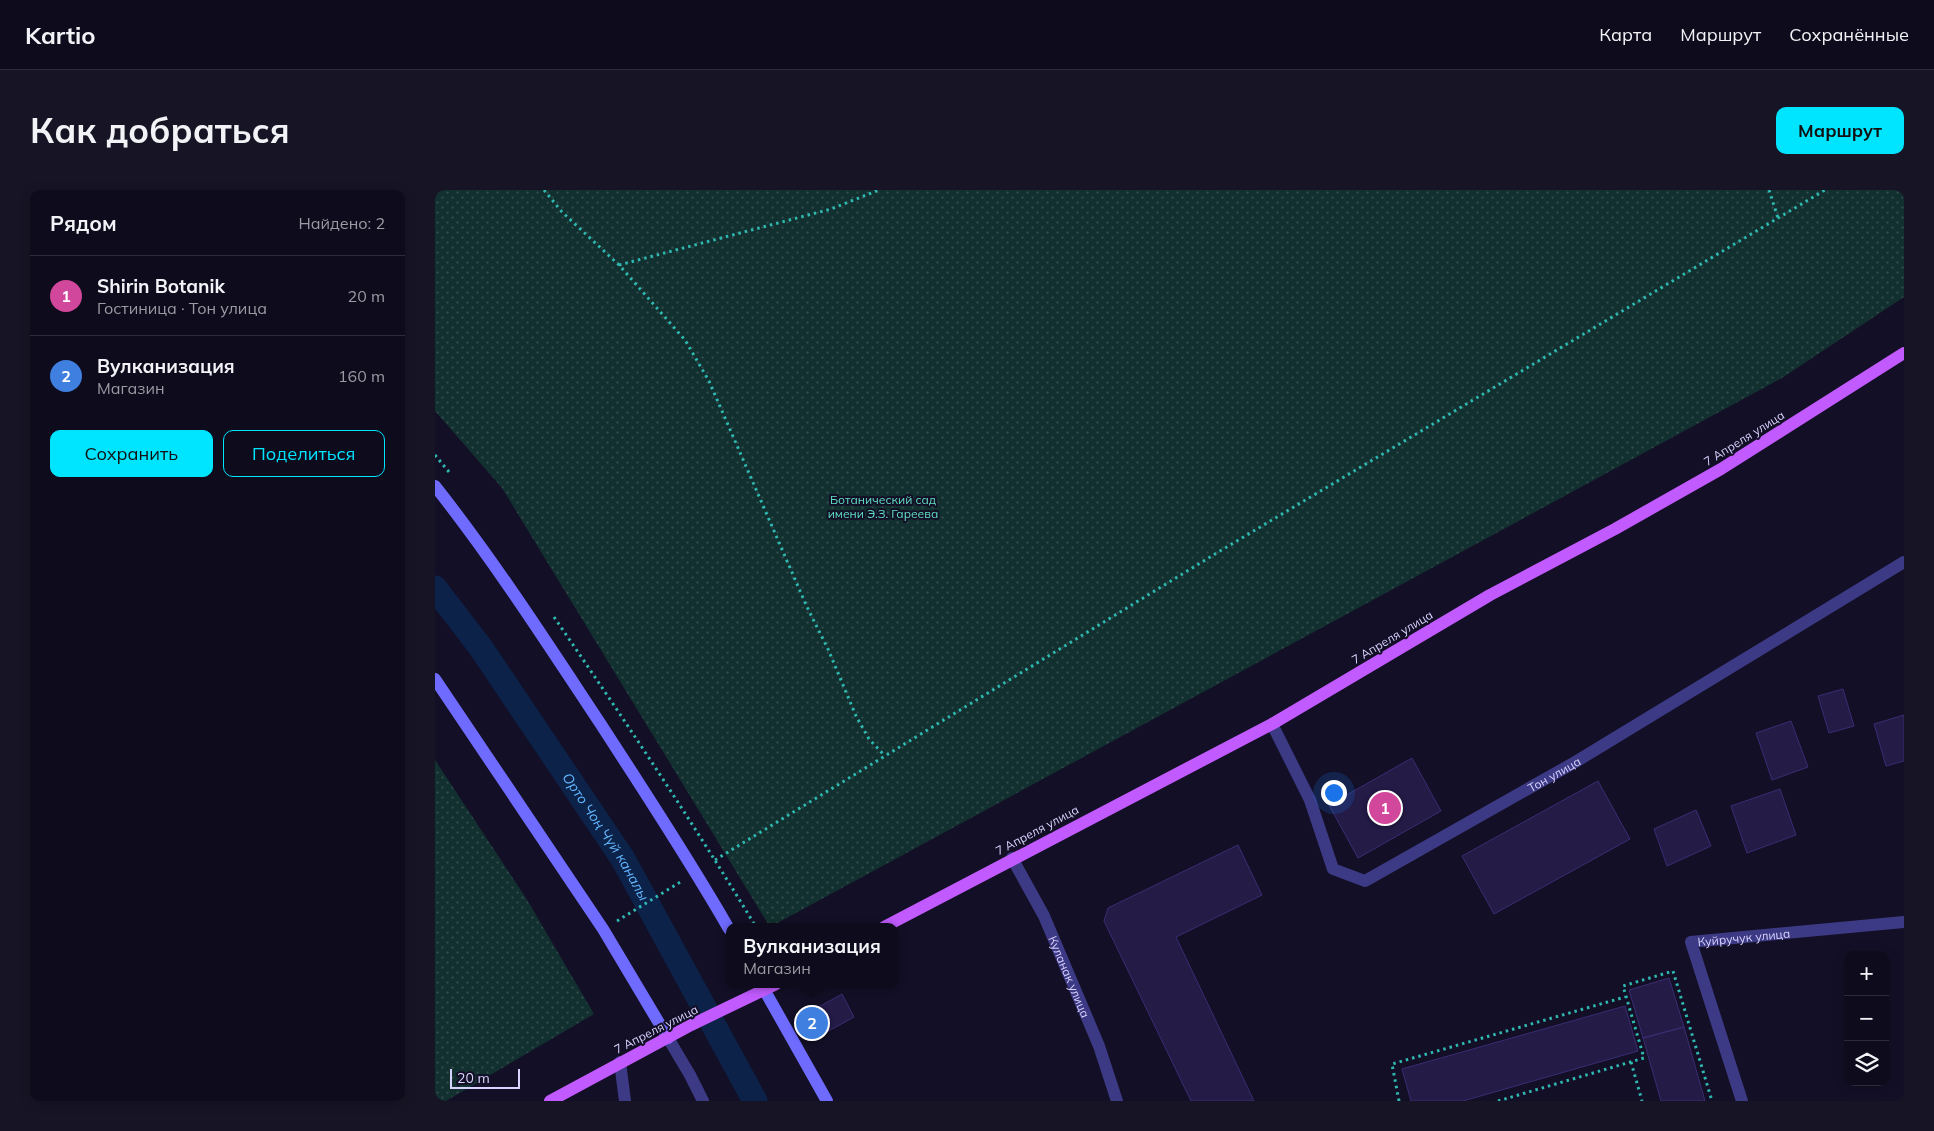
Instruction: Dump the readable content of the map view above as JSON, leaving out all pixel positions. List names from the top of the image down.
{
  "streets": {
    "main road": ["7 Апреля улица"],
    "street": ["Тон улица", "Куйручук улица", "Куланак улица"]
  },
  "crossings": [
    ["7 Апреля улица", "Тон улица"],
    ["7 Апреля улица", "Куланак улица"]
  ],
  "water": ["Орто Чоң Чүй каналы"],
  "parks": ["Ботанический сад имени Э.З. Гареева"],
  "scale_bar": "20 m",
  "page": {
    "header": "Kartio",
    "nav": ["Карта", "Маршрут", "Сохранённые"],
    "buttons": [
      "Маршрут",
      ["Сохранить", "Поделиться"]
    ],
    "title": "Как добраться",
    "heading": ["Рядом", "Найдено: 2"],
    "list": [
      {
        "mark": "1",
        "name": "Shirin Botanik",
        "note": "Гостиница · Тон улица",
        "value": "20 m"
      },
      {
        "mark": "2",
        "name": "Вулканизация",
        "note": "Магазин",
        "value": "160 m"
      }
    ],
    "pins": ["1", "2"],
    "popup": ["Вулканизация", "Магазин"],
    "map_buttons": ["+", "−"],
    "scale": "20 m"
  }
}
